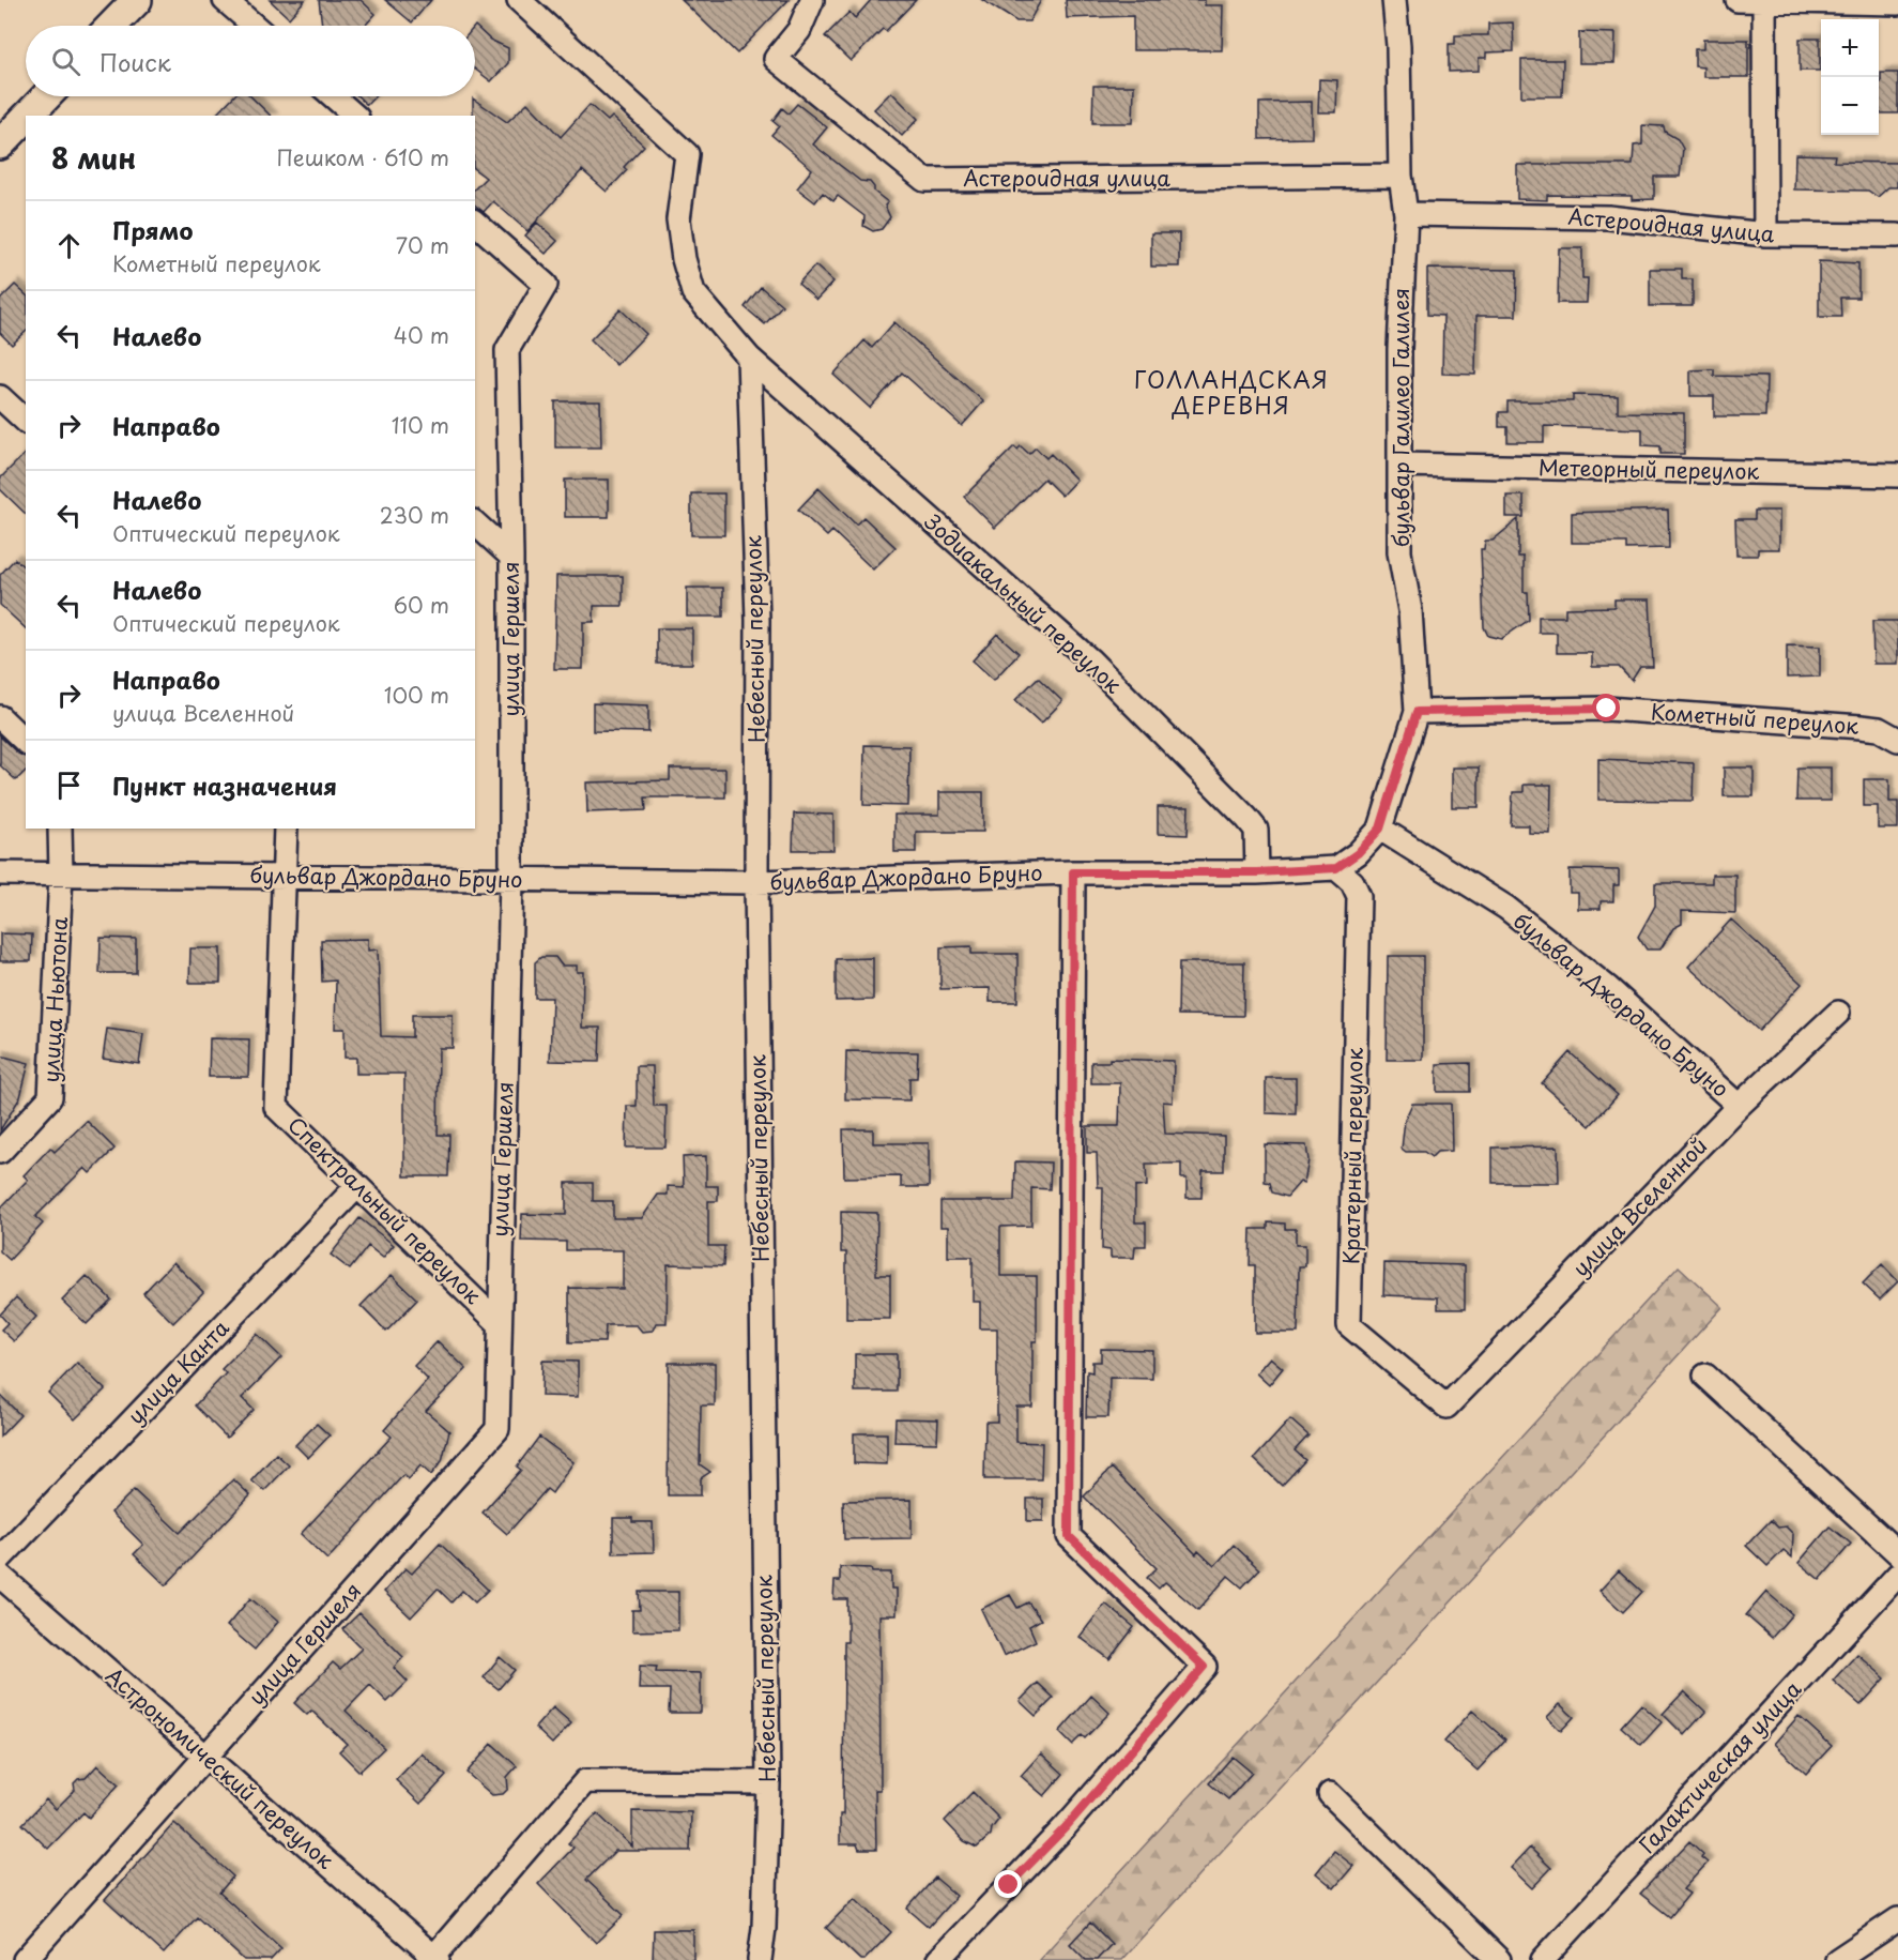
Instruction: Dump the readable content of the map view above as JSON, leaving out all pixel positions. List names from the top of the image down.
{
  "streets": {
    "street": [
      "Астероидная улица",
      "бульвар Галилео Галилея",
      "Метеорный переулок",
      "Зодиакальный переулок",
      "улица Гершеля",
      "Небесный переулок",
      "Кометный переулок",
      "бульвар Джордано Бруно",
      "улица Ньютона",
      "Кратерный переулок",
      "улица Вселенной",
      "Спектральный переулок",
      "улица Канта",
      "Галактическая улица",
      "Астрономический переулок"
    ]
  },
  "crossings": [
    ["Астероидная улица", "бульвар Галилео Галилея"],
    ["бульвар Галилео Галилея", "Метеорный переулок"],
    ["бульвар Галилео Галилея", "Кометный переулок"],
    ["бульвар Галилео Галилея", "бульвар Джордано Бруно"],
    ["Зодиакальный переулок", "Небесный переулок"],
    ["Зодиакальный переулок", "бульвар Джордано Бруно"],
    ["улица Гершеля", "бульвар Джордано Бруно"],
    ["улица Гершеля", "Спектральный переулок"],
    ["улица Гершеля", "Астрономический переулок"],
    ["Небесный переулок", "бульвар Джордано Бруно"],
    ["бульвар Джордано Бруно", "улица Ньютона"],
    ["бульвар Джордано Бруно", "Кратерный переулок"],
    ["бульвар Джордано Бруно", "улица Вселенной"],
    ["бульвар Джордано Бруно", "Спектральный переулок"],
    ["Кратерный переулок", "улица Вселенной"],
    ["Спектральный переулок", "улица Канта"]
  ],
  "districts": ["ГОЛЛАНДСКАЯ ДЕРЕВНЯ"],
  "page": {
    "map_buttons": ["+", "−"],
    "search": "Поиск",
    "heading": ["8 мин", "Пешком · 610 m"],
    "list": [
      ["Прямо", "Кометный переулок", "70 m"],
      ["Налево", "40 m"],
      ["Направо", "110 m"],
      ["Налево", "Оптический переулок", "230 m"],
      ["Налево", "Оптический переулок", "60 m"],
      ["Направо", "улица Вселенной", "100 m"],
      "Пункт назначения"
    ]
  }
}
